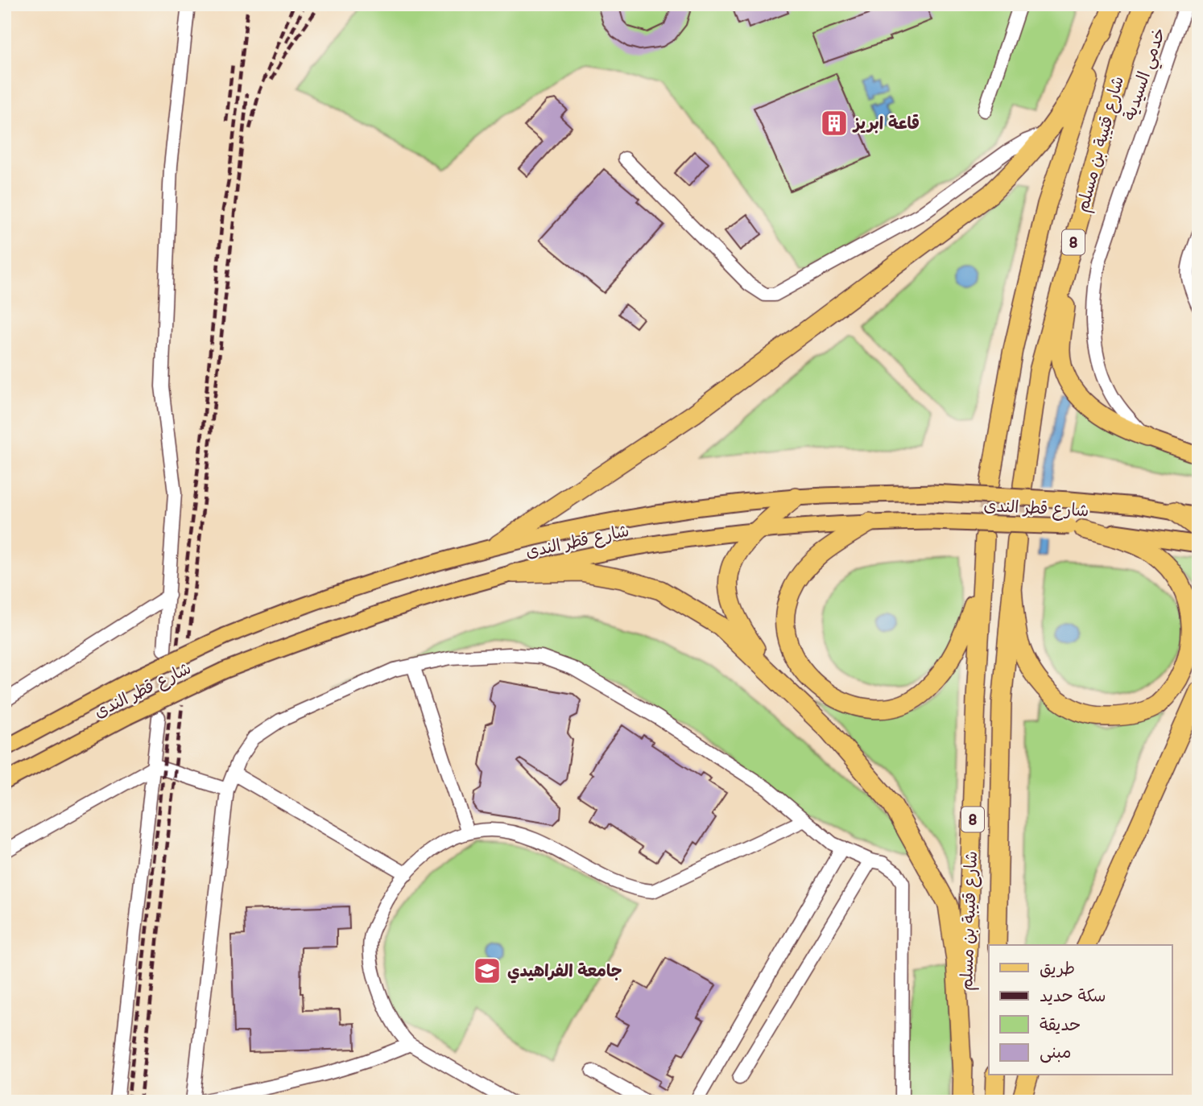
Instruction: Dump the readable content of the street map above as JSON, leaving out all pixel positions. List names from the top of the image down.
{
  "streets": {
    "highway": ["شارع قتيبة بن مسلم", "8"],
    "main road": ["شارع قطر الندى"],
    "street": ["خدمي السيدية"]
  },
  "places": {
    "building": ["قاعة ابريز"],
    "school or university": ["جامعة الفراهيدي"]
  },
  "legend": [
    "طريق",
    "سكة حديد",
    "حديقة",
    "مبنى"
  ]
}
